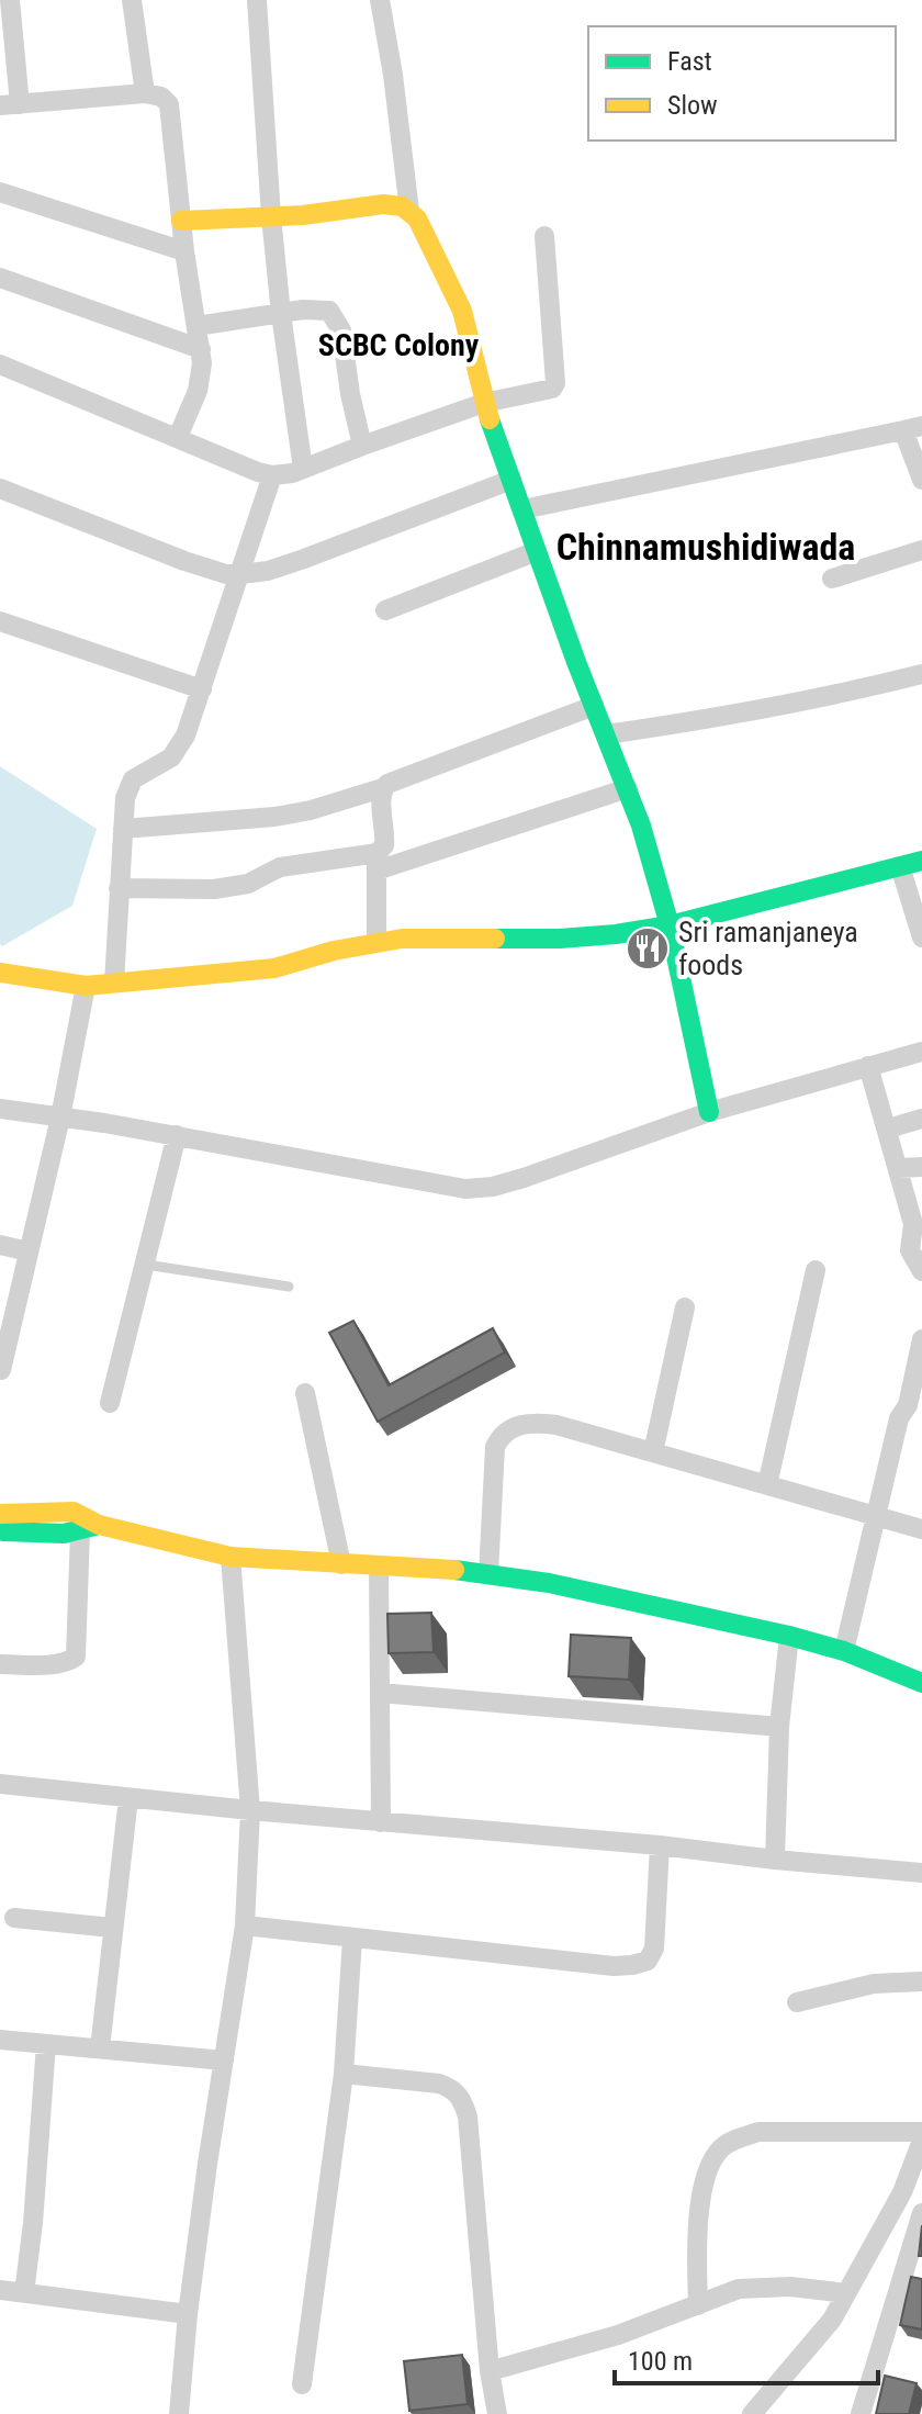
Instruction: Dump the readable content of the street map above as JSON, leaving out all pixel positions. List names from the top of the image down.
{
  "districts": ["SCBC Colony", "Chinnamushidiwada"],
  "places": {
    "restaurant": ["Sri ramanjaneya foods"]
  },
  "legend": ["Fast", "Slow"],
  "scale_bar": "100 m"
}
